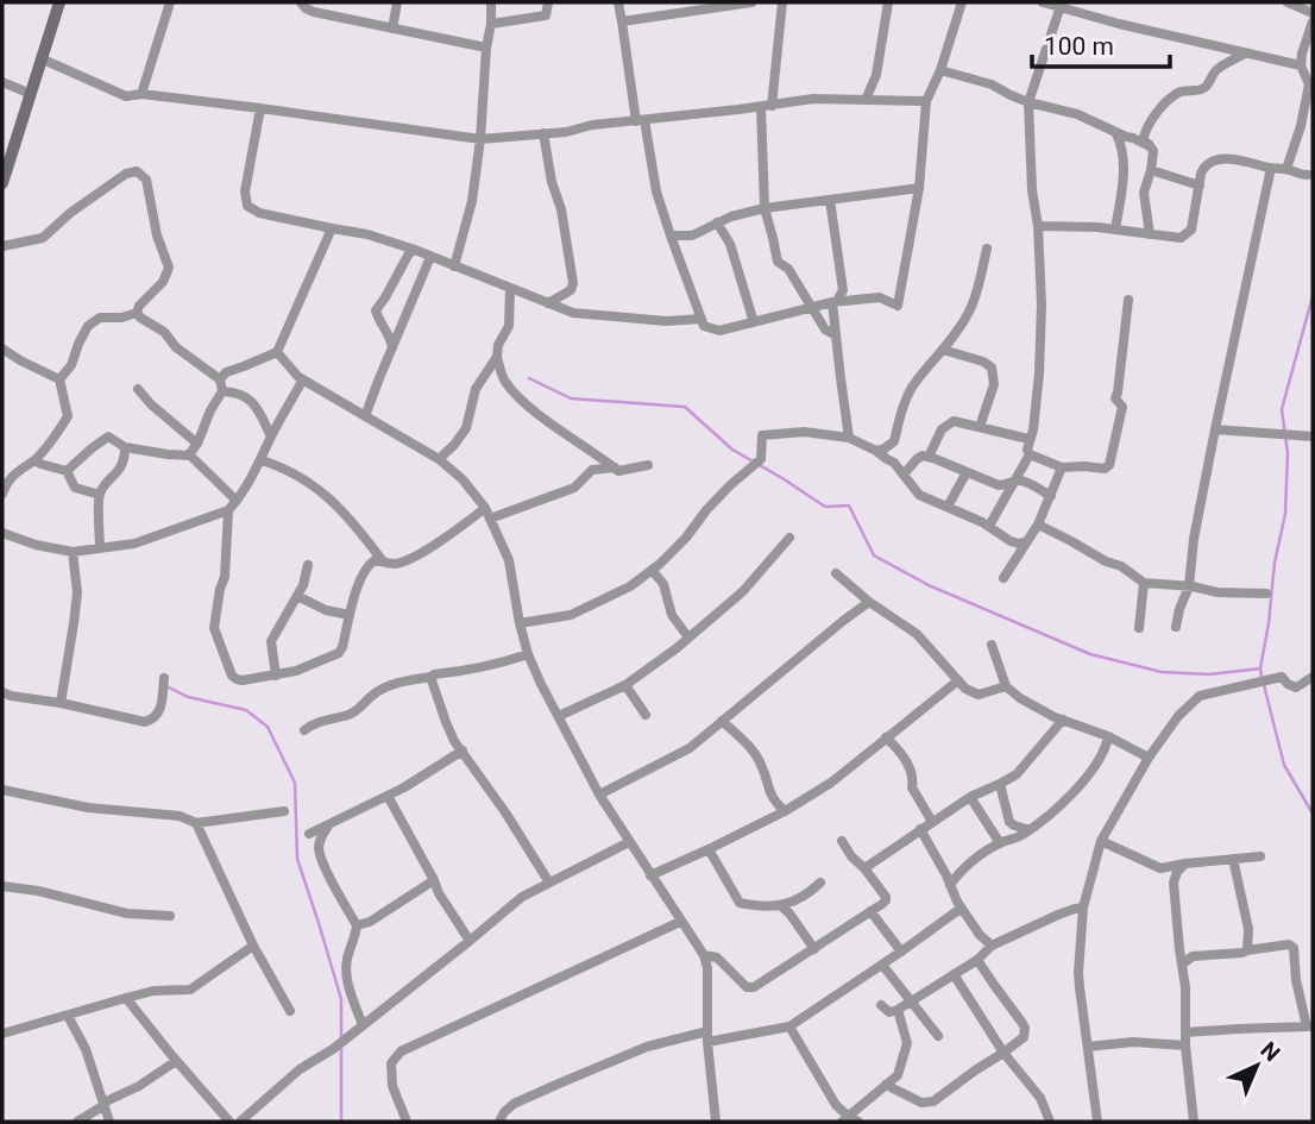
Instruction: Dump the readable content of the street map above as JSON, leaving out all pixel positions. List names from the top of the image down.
{
  "scale_bar": "100 m",
  "north": "top right"
}
